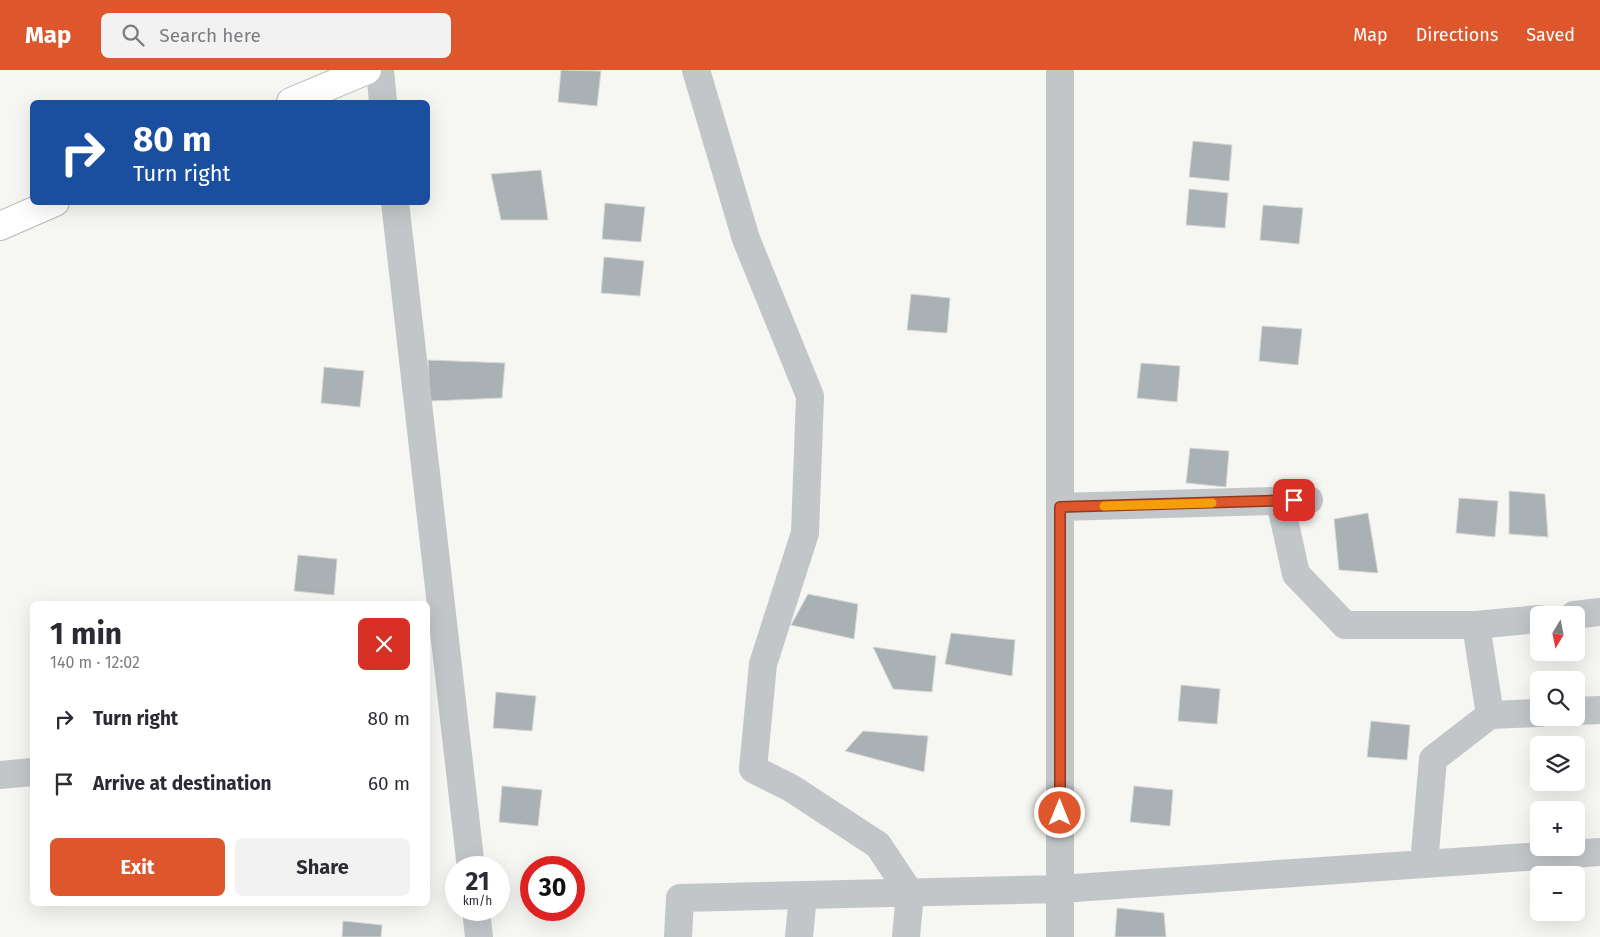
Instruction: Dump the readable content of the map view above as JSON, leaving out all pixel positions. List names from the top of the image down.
{
  "north": "bottom",
  "page": {
    "header": "Map",
    "search": "Search here",
    "nav": ["Map", "Directions", "Saved"],
    "turn": ["80 m", "Turn right"],
    "heading": ["1 min", "140 m · 12:02"],
    "map_buttons": ["+", "−"],
    "list": [
      {
        "name": "Turn right",
        "value": "80 m"
      },
      {
        "name": "Arrive at destination",
        "value": "60 m"
      }
    ],
    "buttons": ["Exit", "Share"],
    "speed": "21 km/h",
    "limit": "30"
  }
}
